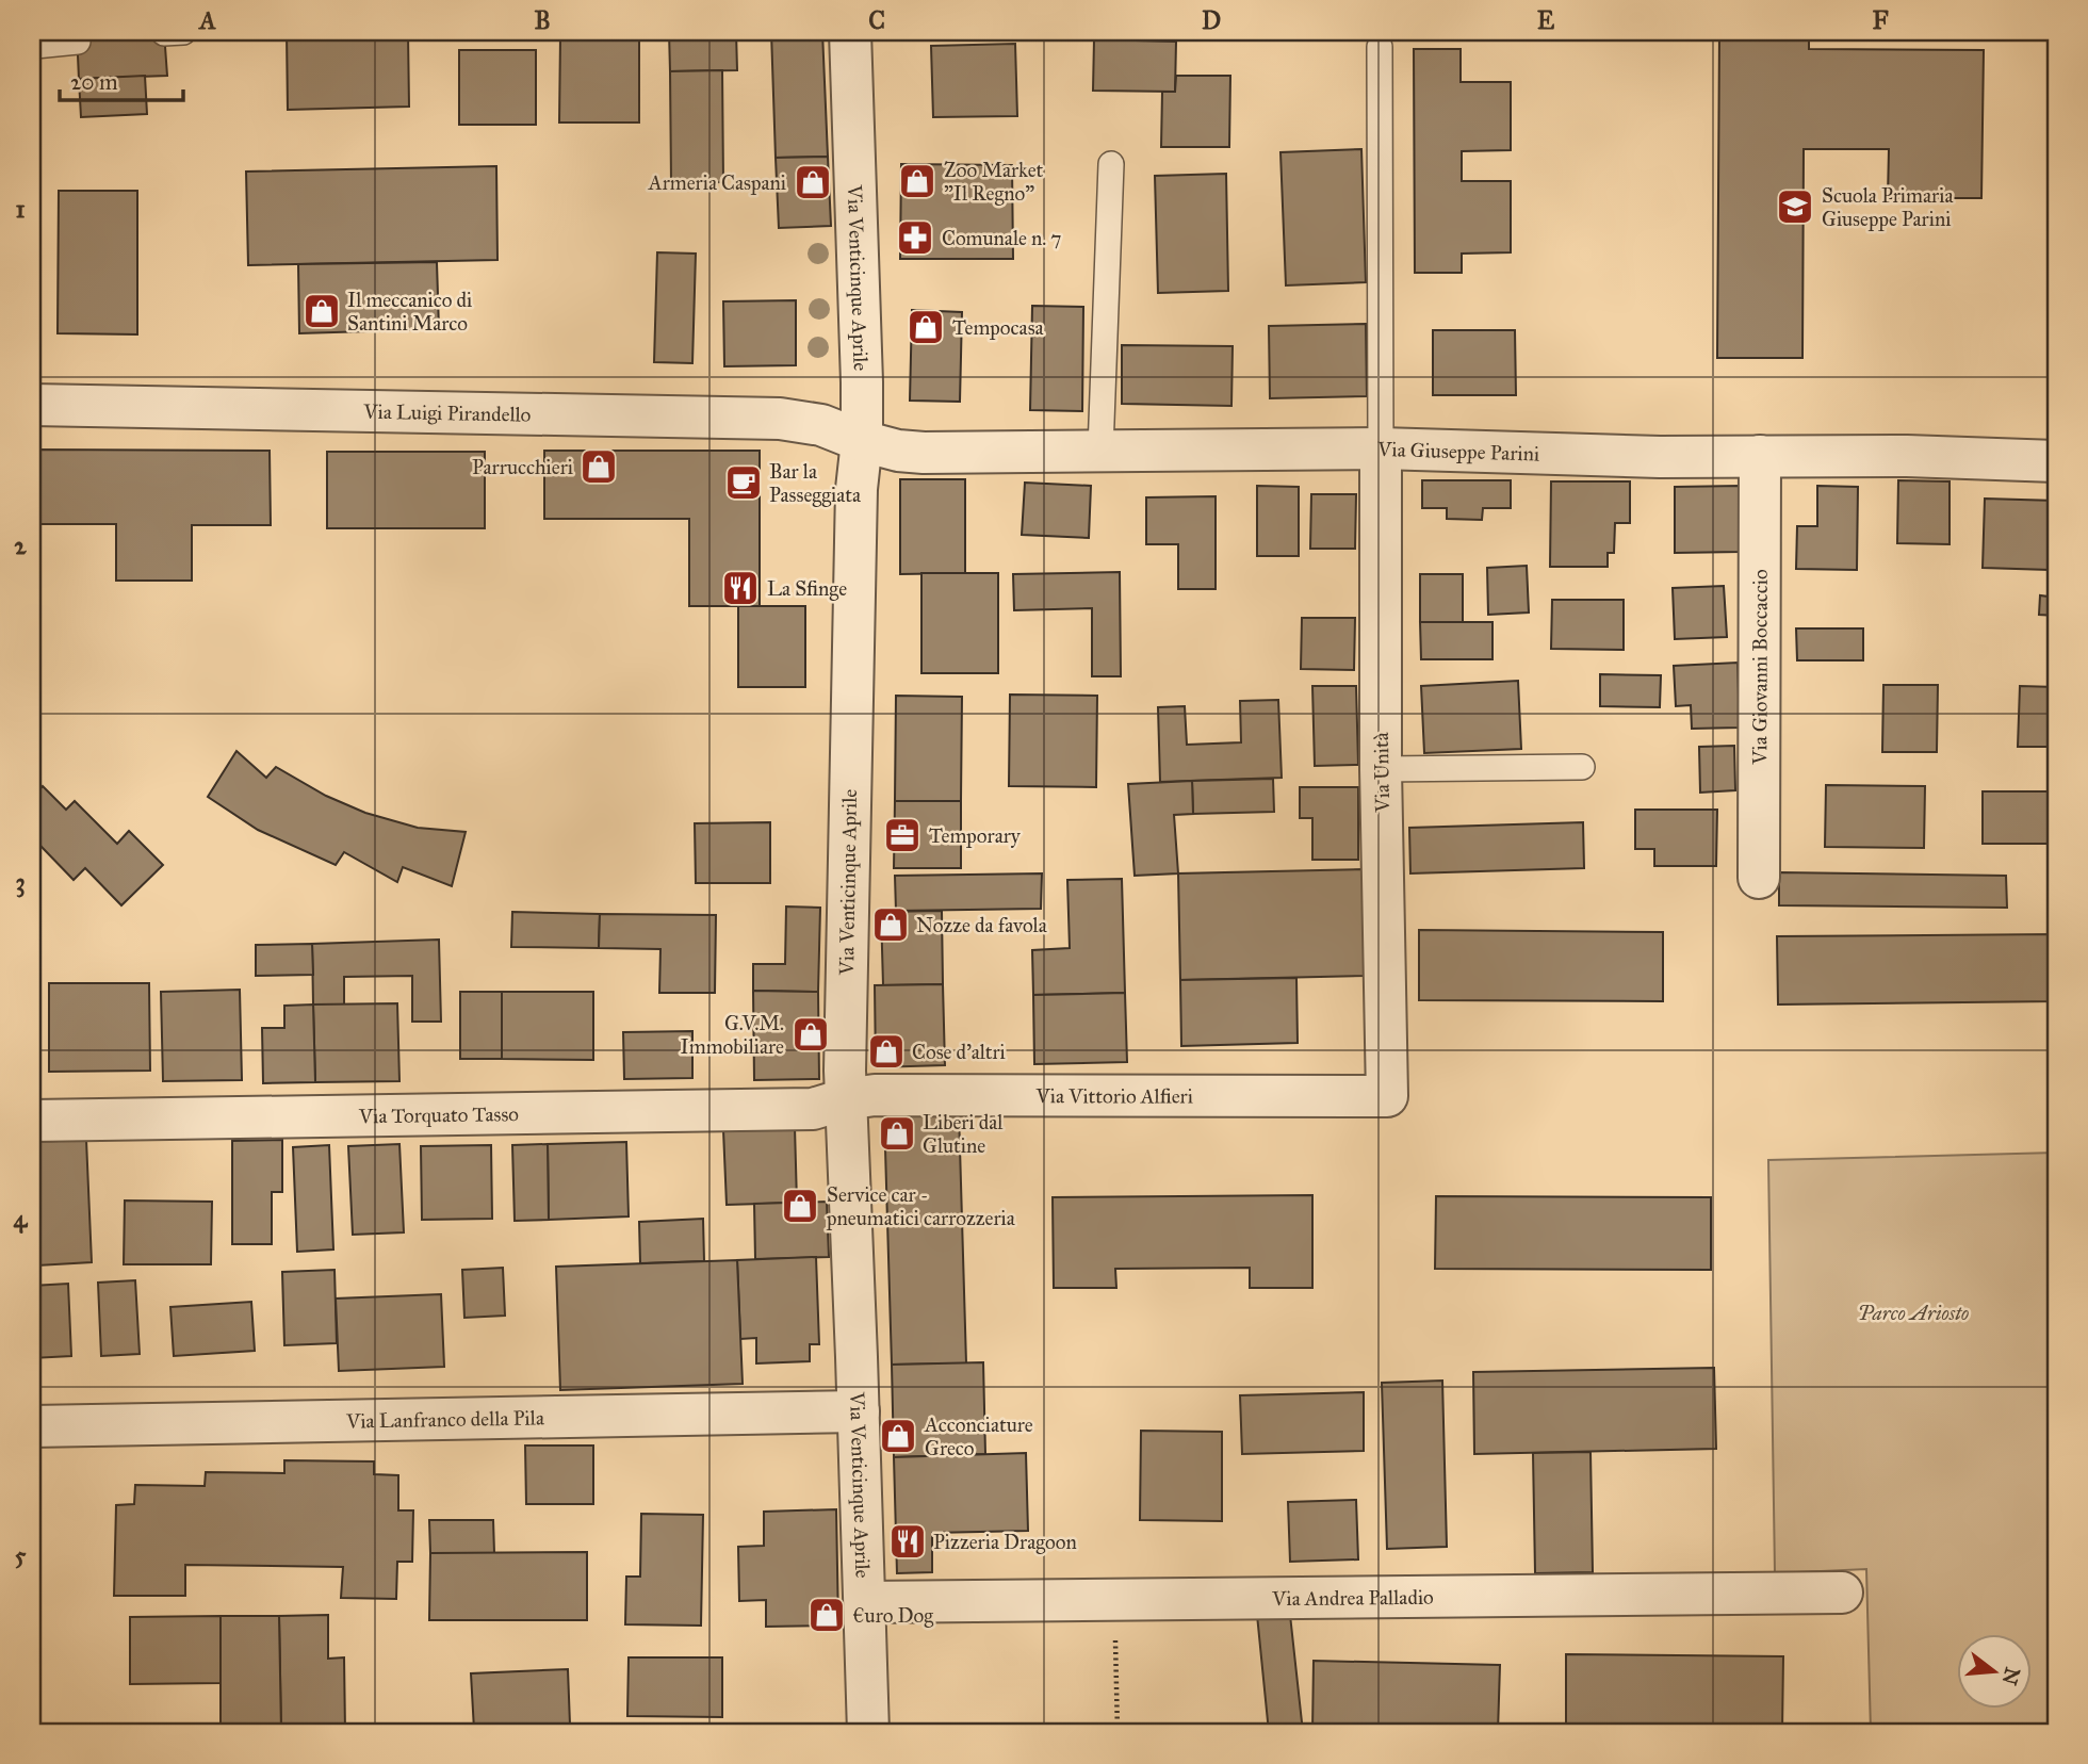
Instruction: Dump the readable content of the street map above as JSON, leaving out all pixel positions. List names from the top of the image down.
{
  "streets": {
    "street": [
      "Via Venticinque Aprile",
      "Via Luigi Pirandello",
      "Via Giuseppe Parini",
      "Via Giovanni Boccaccio",
      "Via Unità",
      "Via Vittorio Alfieri",
      "Via Torquato Tasso",
      "Via Lanfranco della Pila",
      "Via Andrea Palladio"
    ]
  },
  "crossings": [
    ["Via Venticinque Aprile", "Via Luigi Pirandello"],
    ["Via Venticinque Aprile", "Via Giuseppe Parini"],
    ["Via Venticinque Aprile", "Via Vittorio Alfieri"],
    ["Via Venticinque Aprile", "Via Torquato Tasso"],
    ["Via Venticinque Aprile", "Via Lanfranco della Pila"],
    ["Via Venticinque Aprile", "Via Andrea Palladio"],
    ["Via Luigi Pirandello", "Via Giuseppe Parini"],
    ["Via Giuseppe Parini", "Via Giovanni Boccaccio"],
    ["Via Giuseppe Parini", "Via Unità"],
    ["Via Unità", "Via Vittorio Alfieri"],
    ["Via Vittorio Alfieri", "Via Torquato Tasso"]
  ],
  "parks": ["Parco Ariosto"],
  "places": {
    "shop": [
      "Zoo Market \"Il Regno\"",
      "Armeria Caspani",
      "Il meccanico di Santini Marco",
      "Tempocasa",
      "Parrucchieri",
      "Nozze da favola",
      "G.V.M. Immobiliare",
      "Cose d'altri",
      "Liberi dal Glutine",
      "Service car - pneumatici carrozzeria",
      "Acconciature Greco",
      "€uro Dog"
    ],
    "school or university": ["Scuola Primaria Giuseppe Parini"],
    "pharmacy": ["Comunale n. 7"],
    "cafe": ["Bar la Passeggiata"],
    "restaurant": ["La Sfinge", "Pizzeria Dragoon"],
    "office": ["Temporary"]
  },
  "scale_bar": "20 m",
  "north": "right",
  "grid": {
    "columns": [
      "A",
      "B",
      "C",
      "D",
      "E",
      "F"
    ],
    "rows": [
      "1",
      "2",
      "3",
      "4",
      "5"
    ]
  }
}
